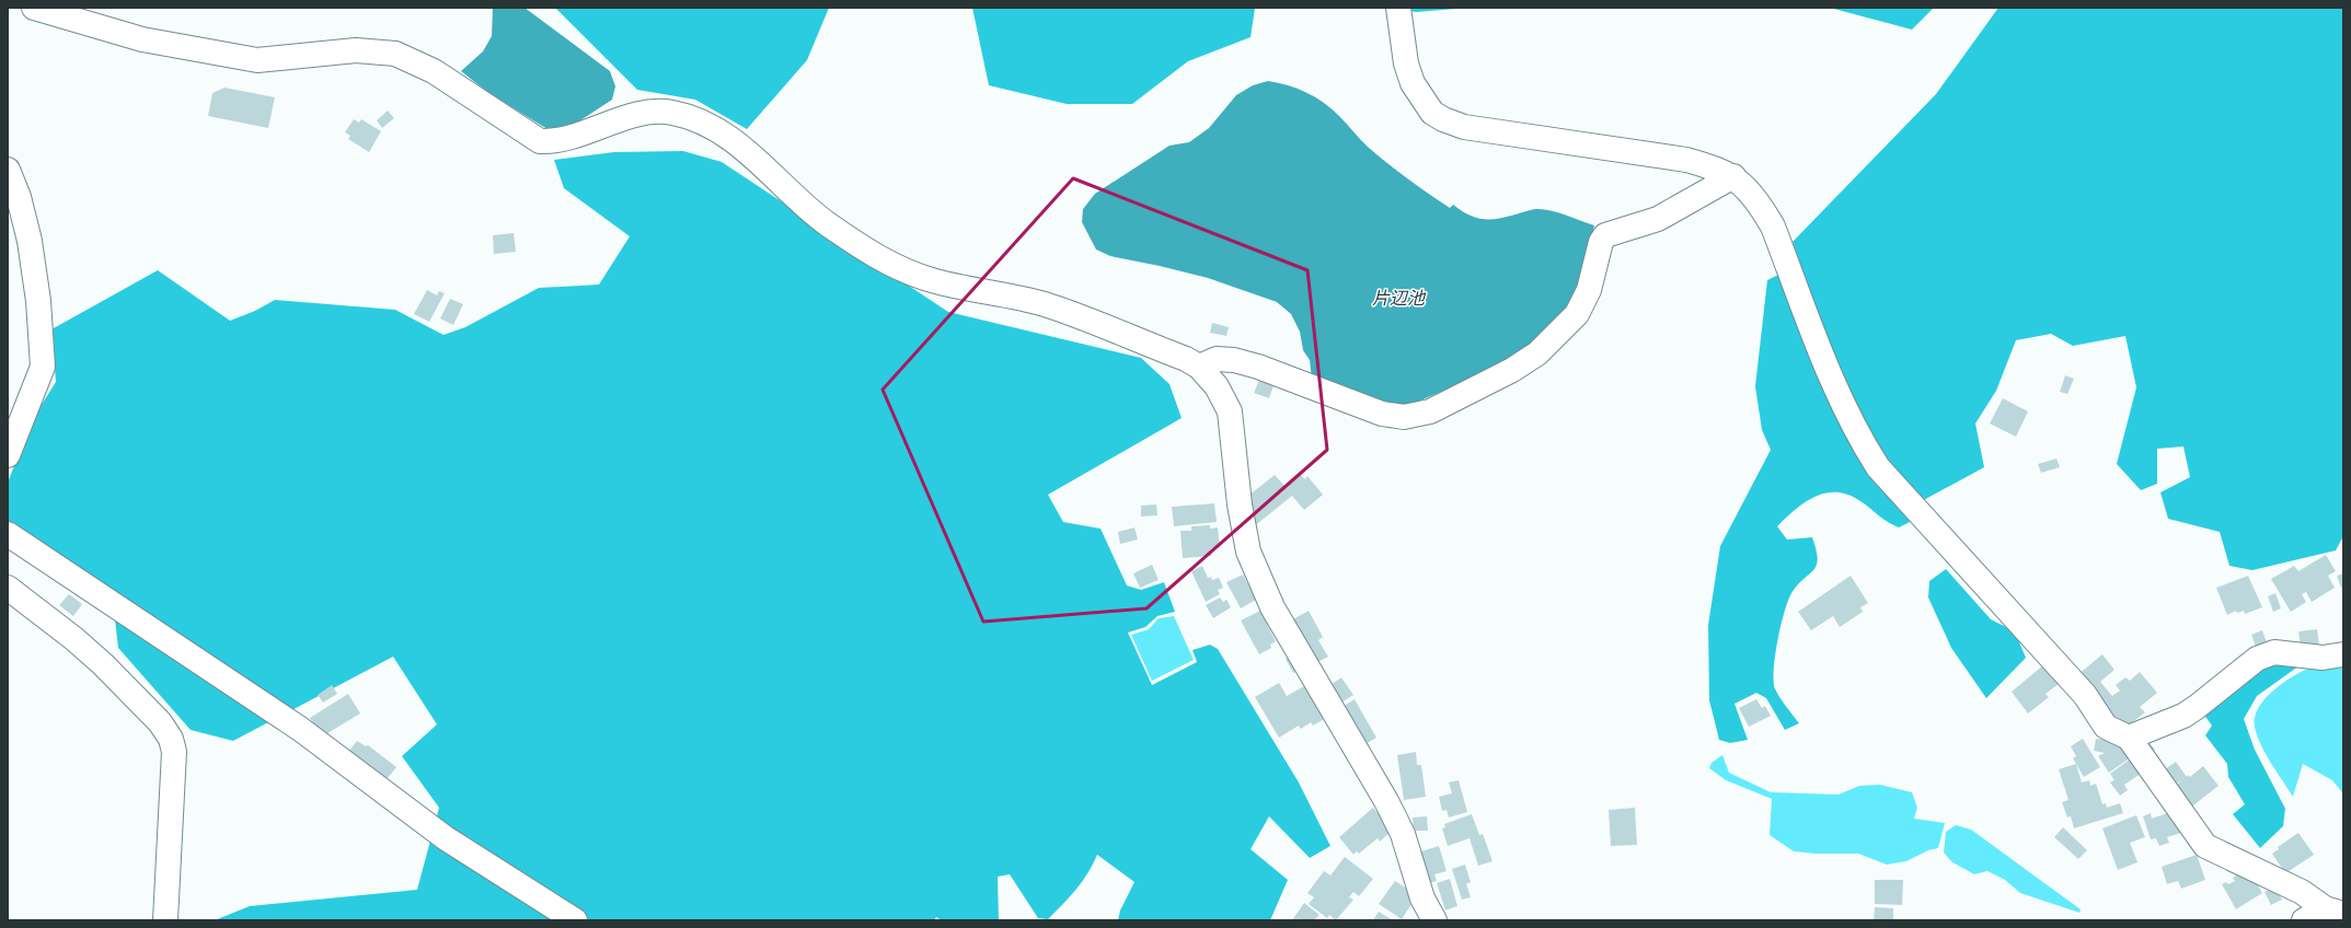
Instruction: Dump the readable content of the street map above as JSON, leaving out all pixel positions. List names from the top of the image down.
{
  "water": ["片辺池"]
}
